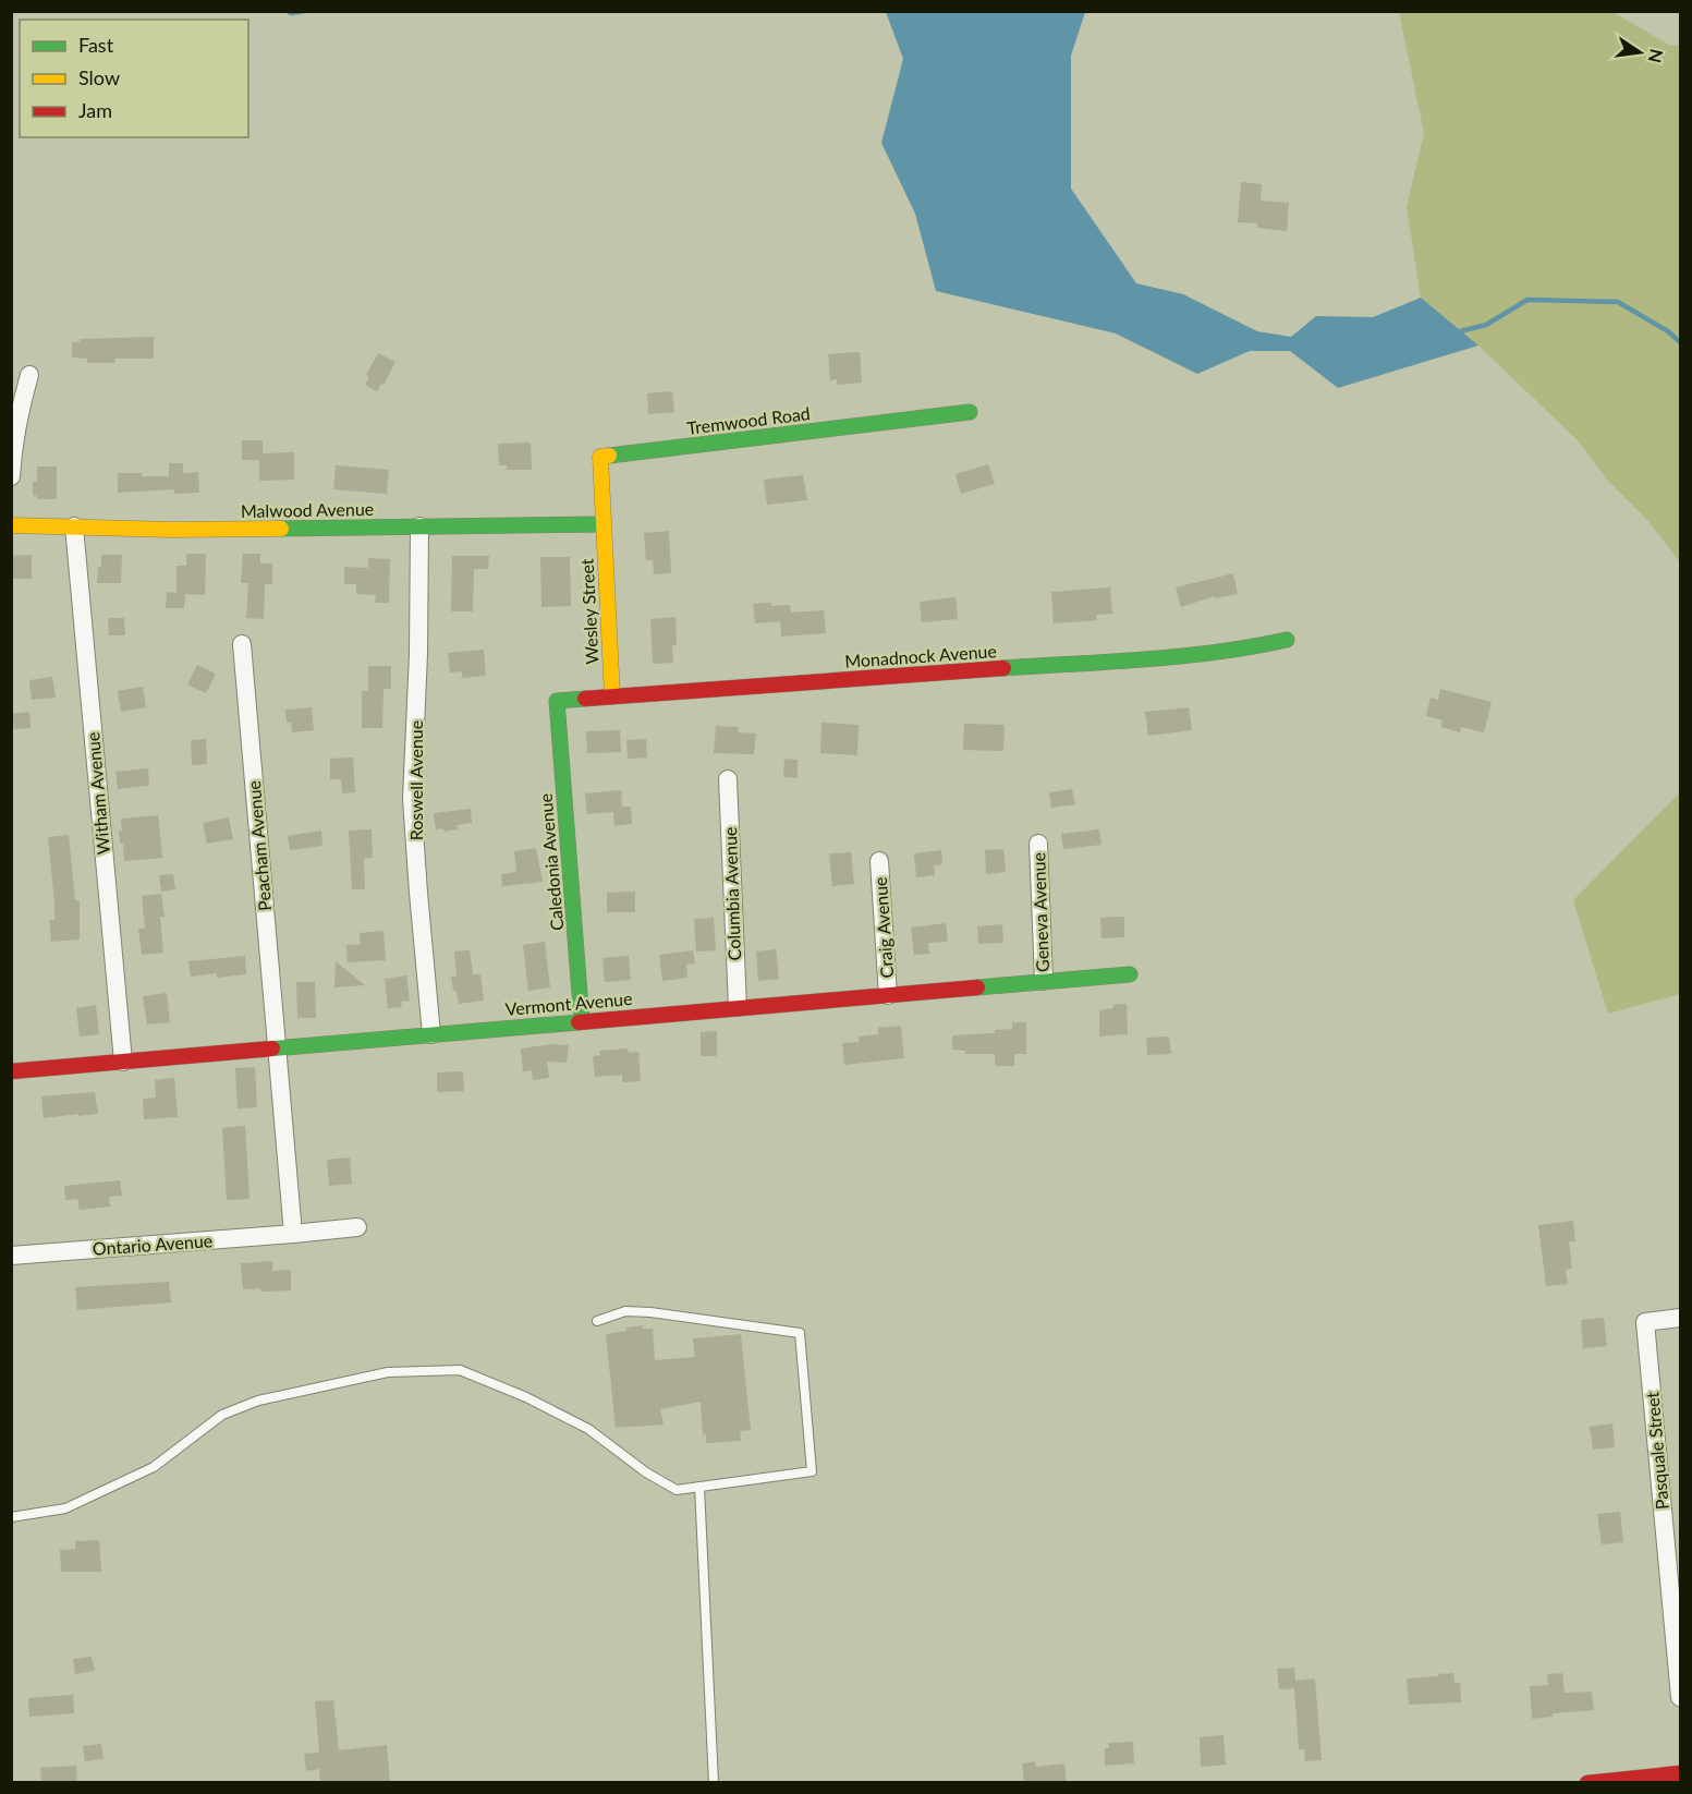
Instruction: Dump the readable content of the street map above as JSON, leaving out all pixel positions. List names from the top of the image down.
{
  "streets": {
    "street": [
      "Tremwood Road",
      "Malwood Avenue",
      "Wesley Street",
      "Monadnock Avenue",
      "Roswell Avenue",
      "Witham Avenue",
      "Peacham Avenue",
      "Caledonia Avenue",
      "Columbia Avenue",
      "Geneva Avenue",
      "Craig Avenue",
      "Vermont Avenue",
      "Ontario Avenue",
      "Pasquale Street"
    ]
  },
  "crossings": [
    ["Tremwood Road", "Malwood Avenue"],
    ["Tremwood Road", "Wesley Street"],
    ["Malwood Avenue", "Wesley Street"],
    ["Malwood Avenue", "Roswell Avenue"],
    ["Malwood Avenue", "Witham Avenue"],
    ["Wesley Street", "Monadnock Avenue"],
    ["Monadnock Avenue", "Caledonia Avenue"],
    ["Roswell Avenue", "Vermont Avenue"],
    ["Witham Avenue", "Vermont Avenue"],
    ["Peacham Avenue", "Vermont Avenue"],
    ["Caledonia Avenue", "Vermont Avenue"],
    ["Columbia Avenue", "Vermont Avenue"],
    ["Geneva Avenue", "Vermont Avenue"],
    ["Craig Avenue", "Vermont Avenue"]
  ],
  "legend": ["Fast", "Slow", "Jam"],
  "north": "right"
}
